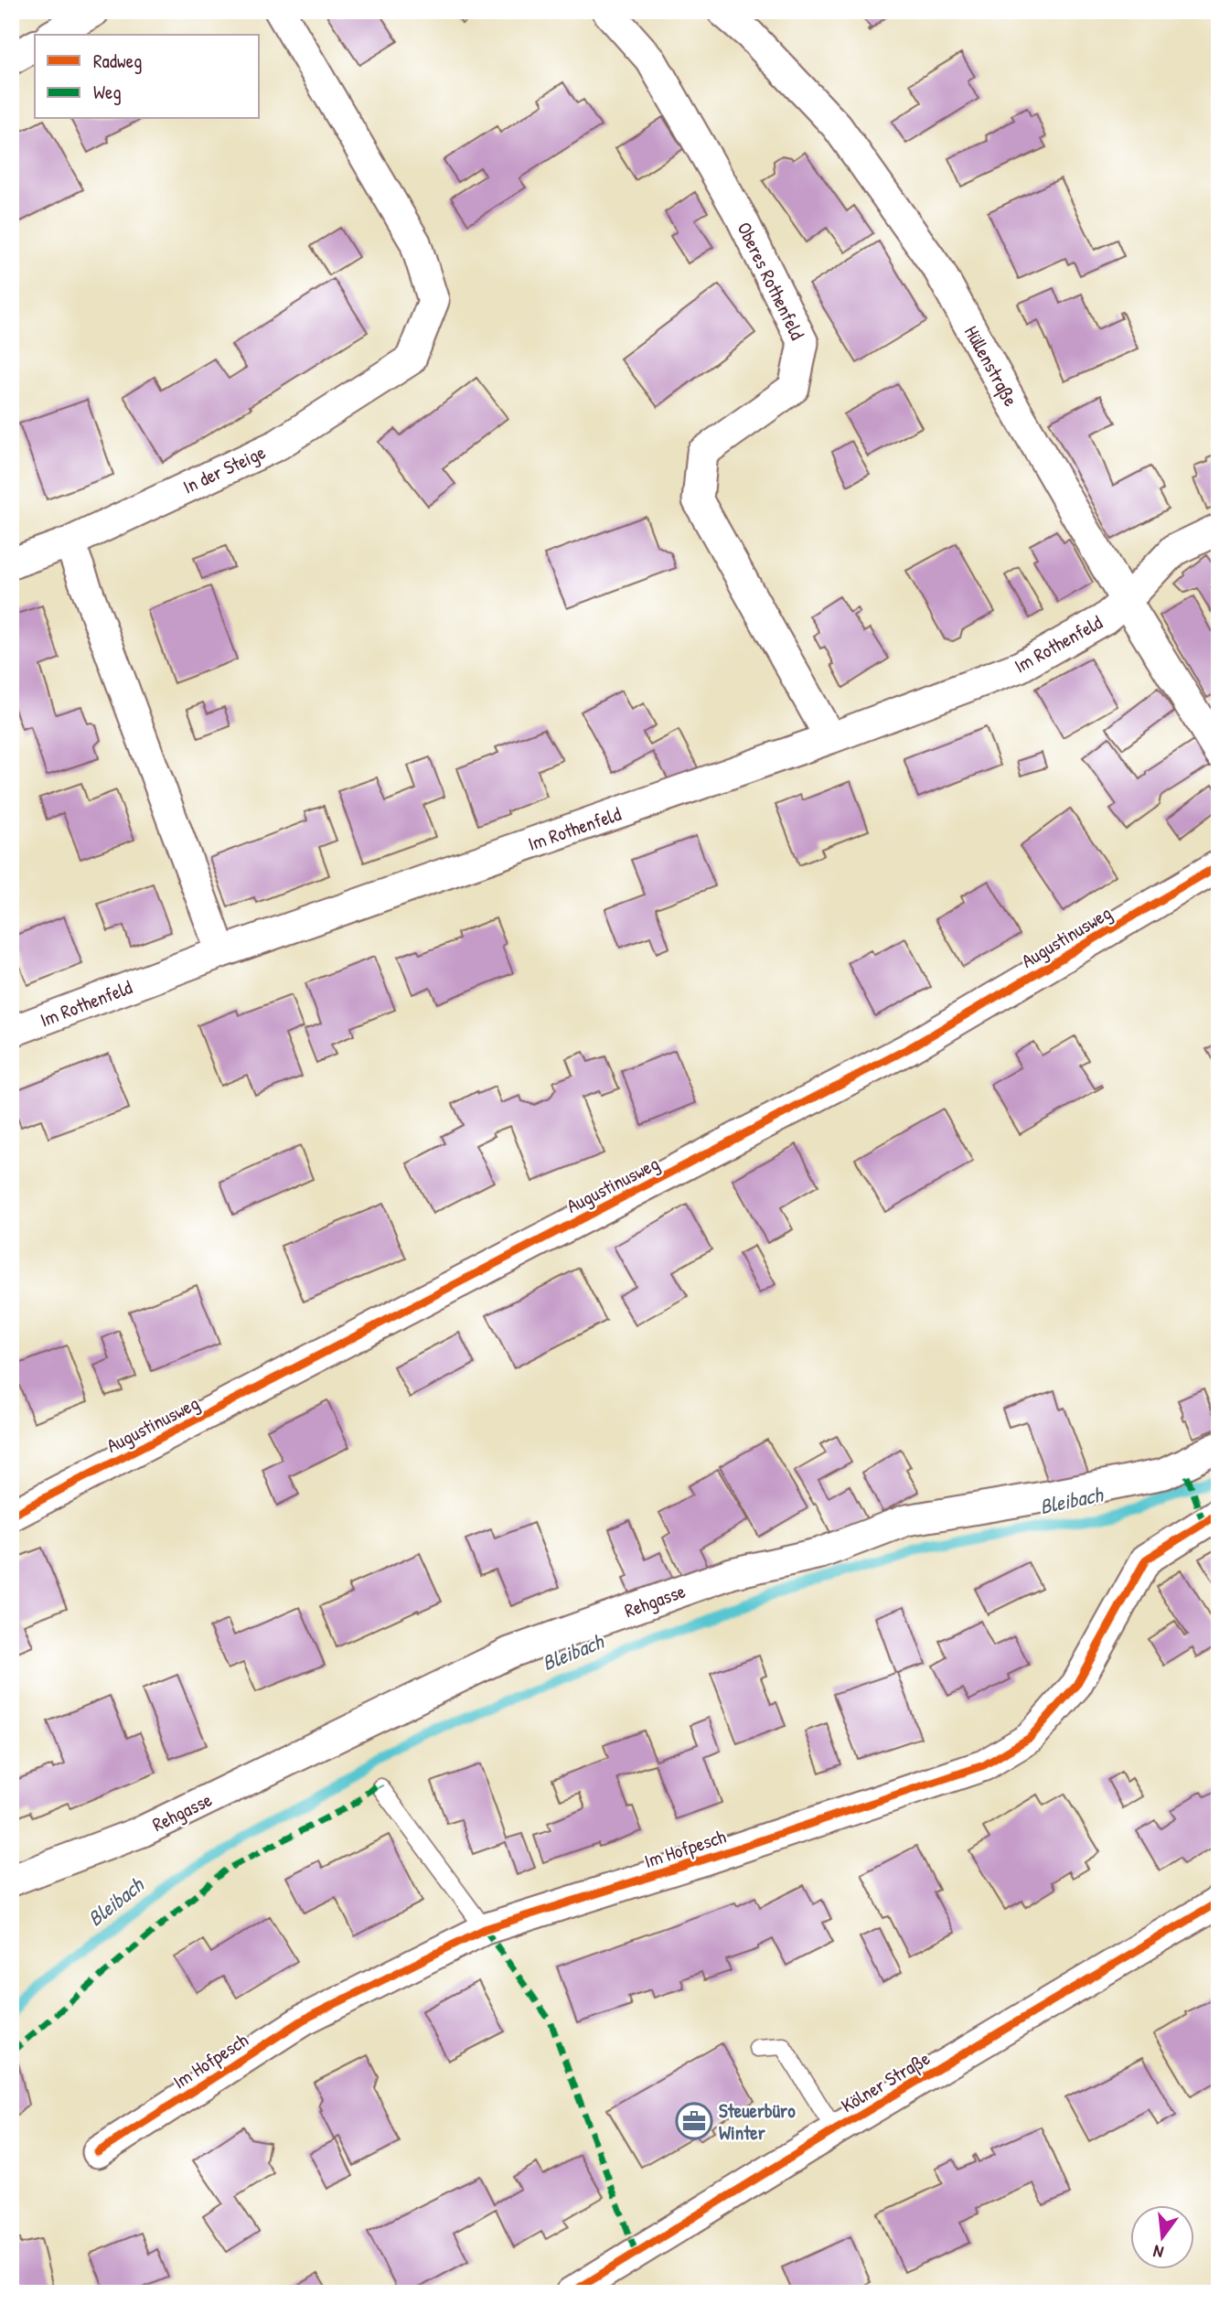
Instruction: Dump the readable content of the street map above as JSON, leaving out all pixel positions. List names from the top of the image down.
{
  "streets": {
    "street": [
      "Oberes Rothenfeld",
      "Hüllenstraße",
      "In der Steige",
      "Im Rothenfeld",
      "Augustinusweg",
      "Rehgasse",
      "Im Hofpesch",
      "Kölner Straße"
    ]
  },
  "crossings": [
    ["Oberes Rothenfeld", "Im Rothenfeld"],
    ["Hüllenstraße", "Im Rothenfeld"]
  ],
  "water": ["Bleibach"],
  "places": {
    "office": ["Steuerbüro Winter"]
  },
  "legend": ["Radweg", "Weg"],
  "north": "bottom"
}
